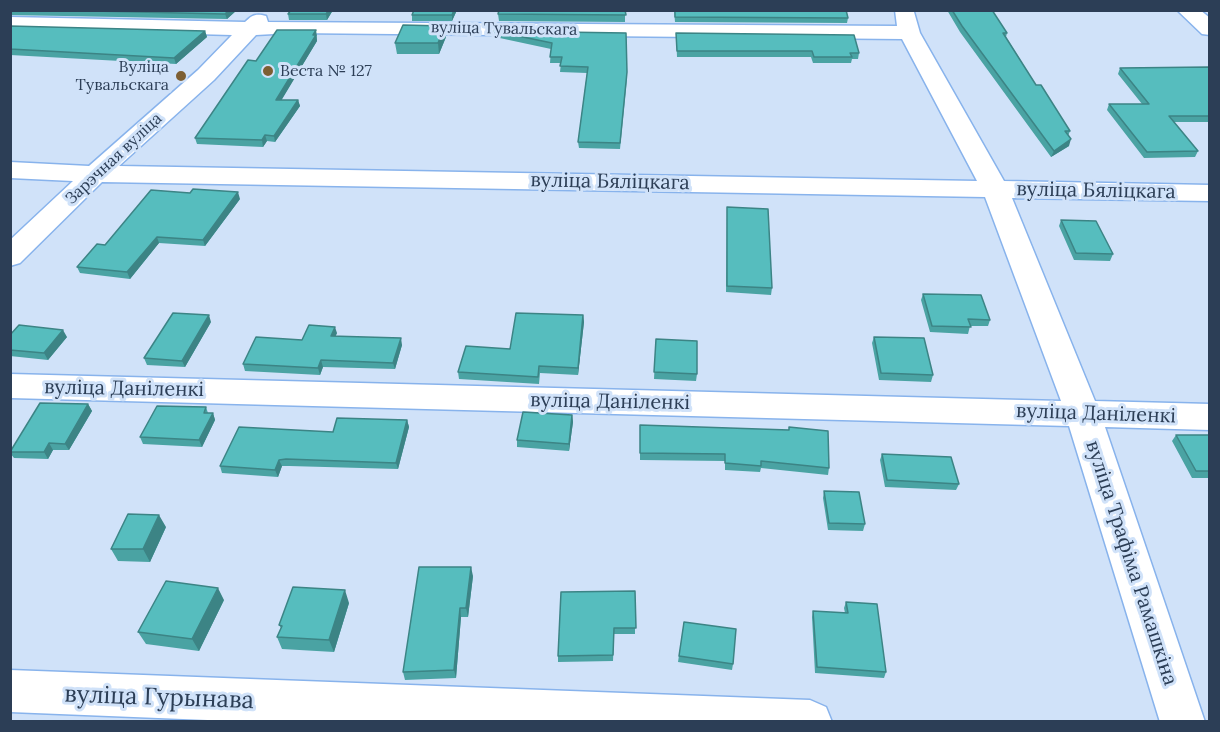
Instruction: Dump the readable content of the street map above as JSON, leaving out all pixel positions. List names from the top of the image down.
{
  "streets": {
    "street": [
      "вуліца Тувальскага",
      "Зарэчная вуліца",
      "вуліца Бяліцкага",
      "вуліца Даніленкі",
      "вуліца Трафіма Рамашкіна",
      "вуліца Гурынава"
    ]
  },
  "crossings": [
    ["вуліца Тувальскага", "Зарэчная вуліца"],
    ["вуліца Тувальскага", "вуліца Трафіма Рамашкіна"],
    ["Зарэчная вуліца", "вуліца Бяліцкага"],
    ["вуліца Бяліцкага", "вуліца Трафіма Рамашкіна"],
    ["вуліца Даніленкі", "вуліца Трафіма Рамашкіна"]
  ],
  "places": ["Веста № 127", "Вуліца Тувальскага"]
}
